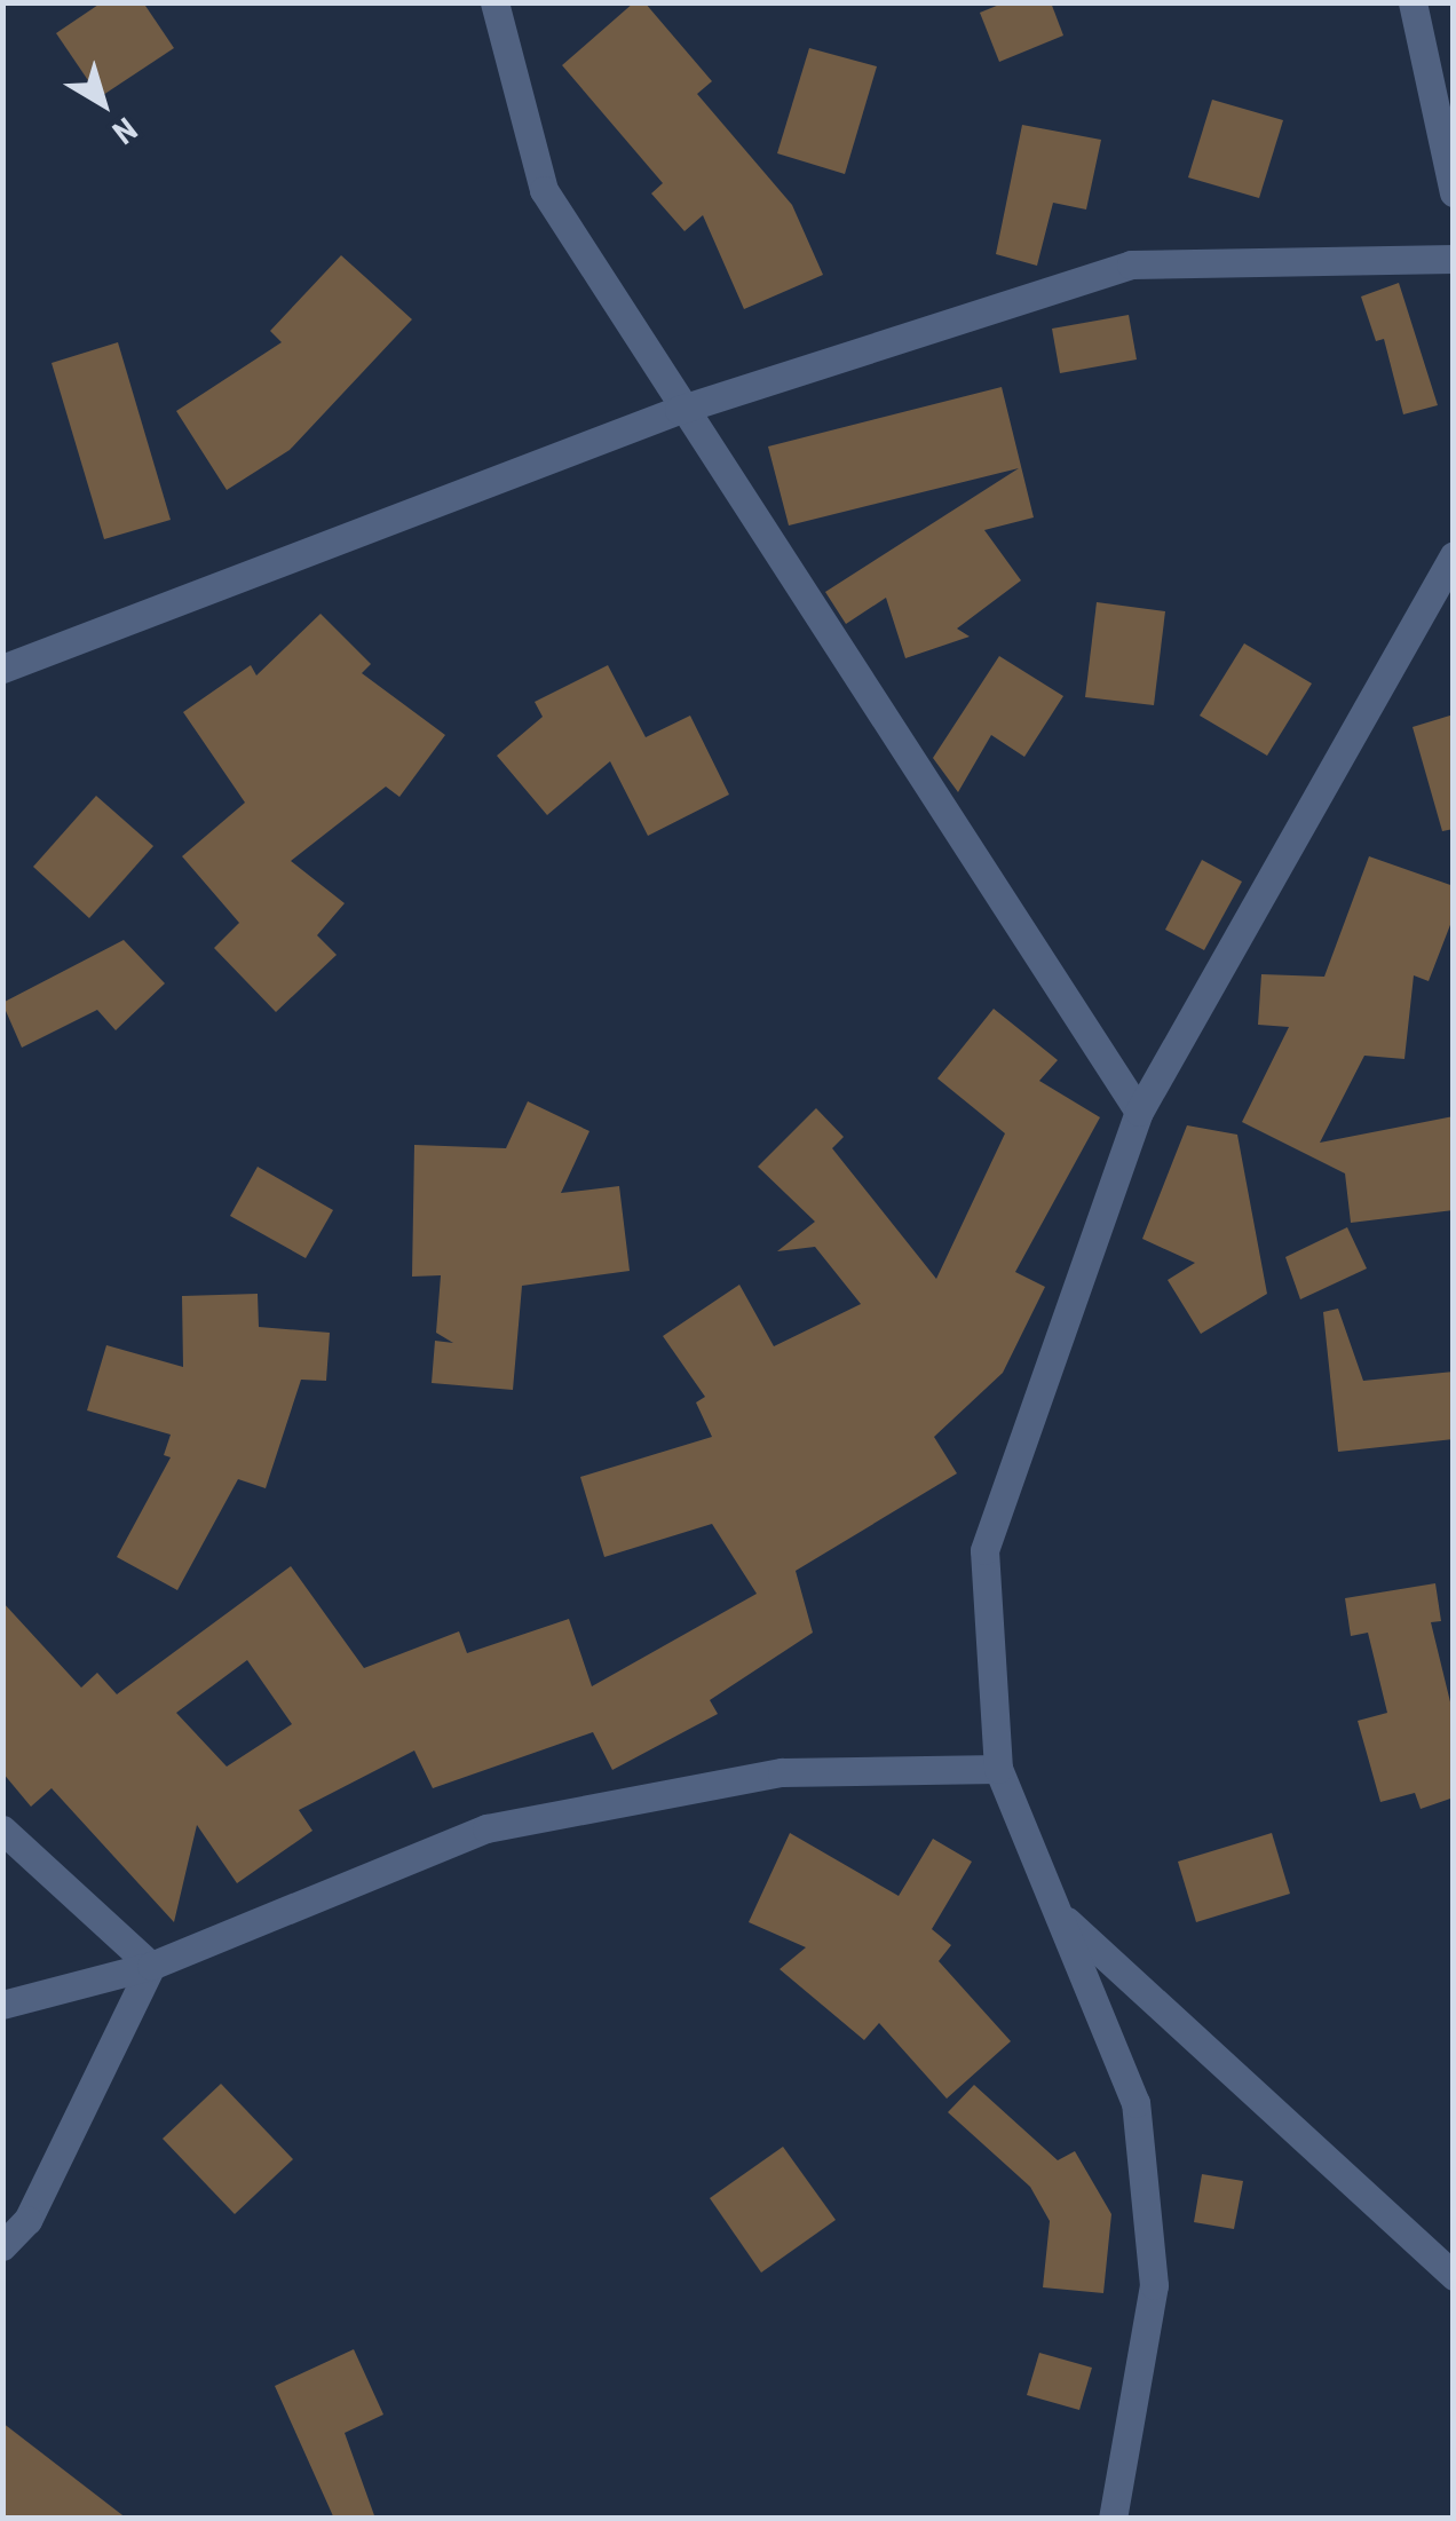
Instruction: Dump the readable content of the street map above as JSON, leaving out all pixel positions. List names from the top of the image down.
{
  "north": "bottom right"
}
